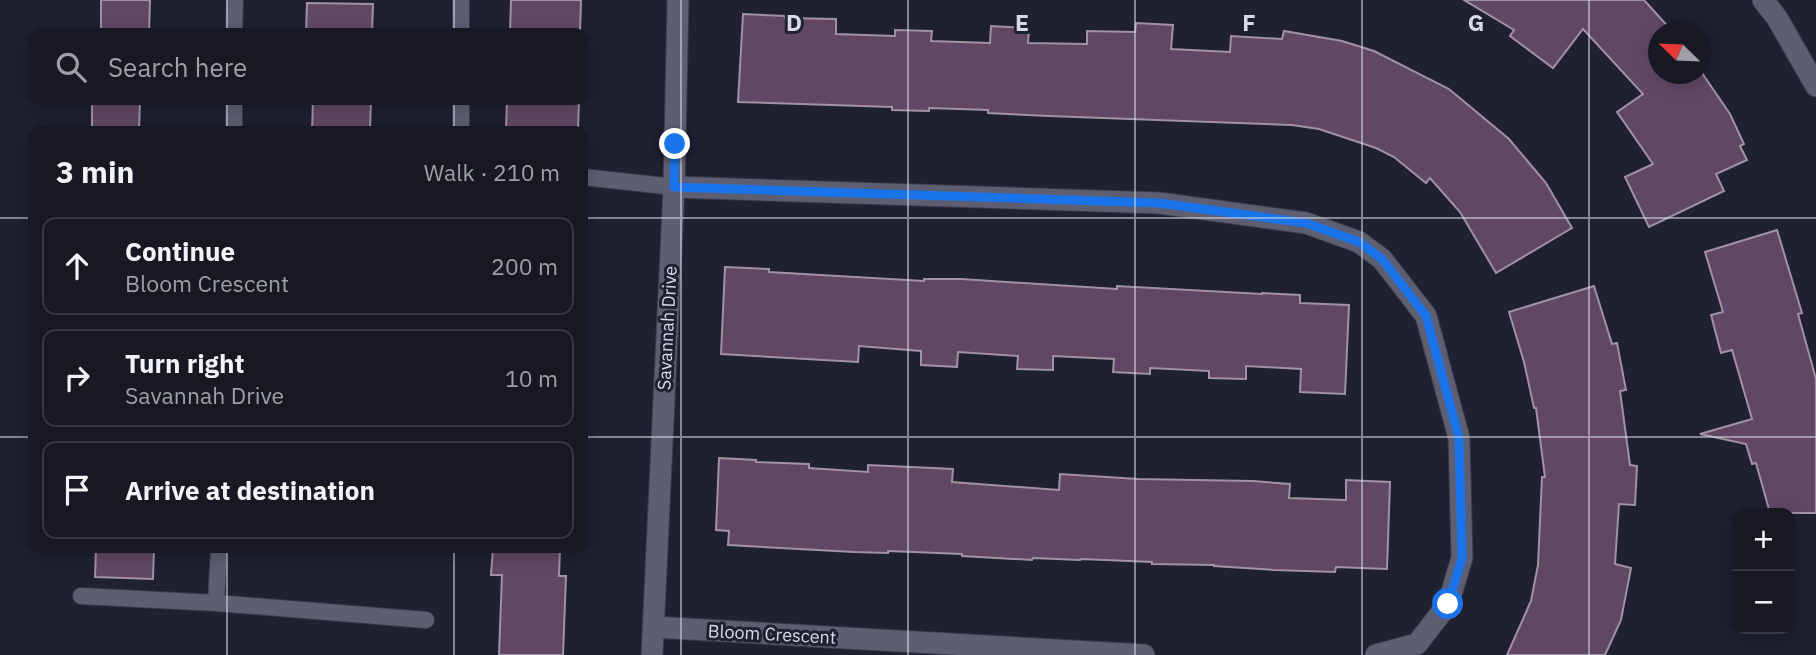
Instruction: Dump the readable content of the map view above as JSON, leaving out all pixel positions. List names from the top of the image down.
{
  "streets": {
    "street": ["Savannah Drive", "Bloom Crescent"]
  },
  "crossings": [
    ["Savannah Drive", "Bloom Crescent"]
  ],
  "north": "top left",
  "page": {
    "search": "Search here",
    "heading": ["3 min", "Walk · 210 m"],
    "list": [
      ["Continue", "Bloom Crescent", "200 m"],
      ["Turn right", "Savannah Drive", "10 m"],
      "Arrive at destination"
    ],
    "map_buttons": ["+", "−"]
  },
  "grid": {
    "columns": [
      "D",
      "E",
      "F",
      "G"
    ]
  }
}
